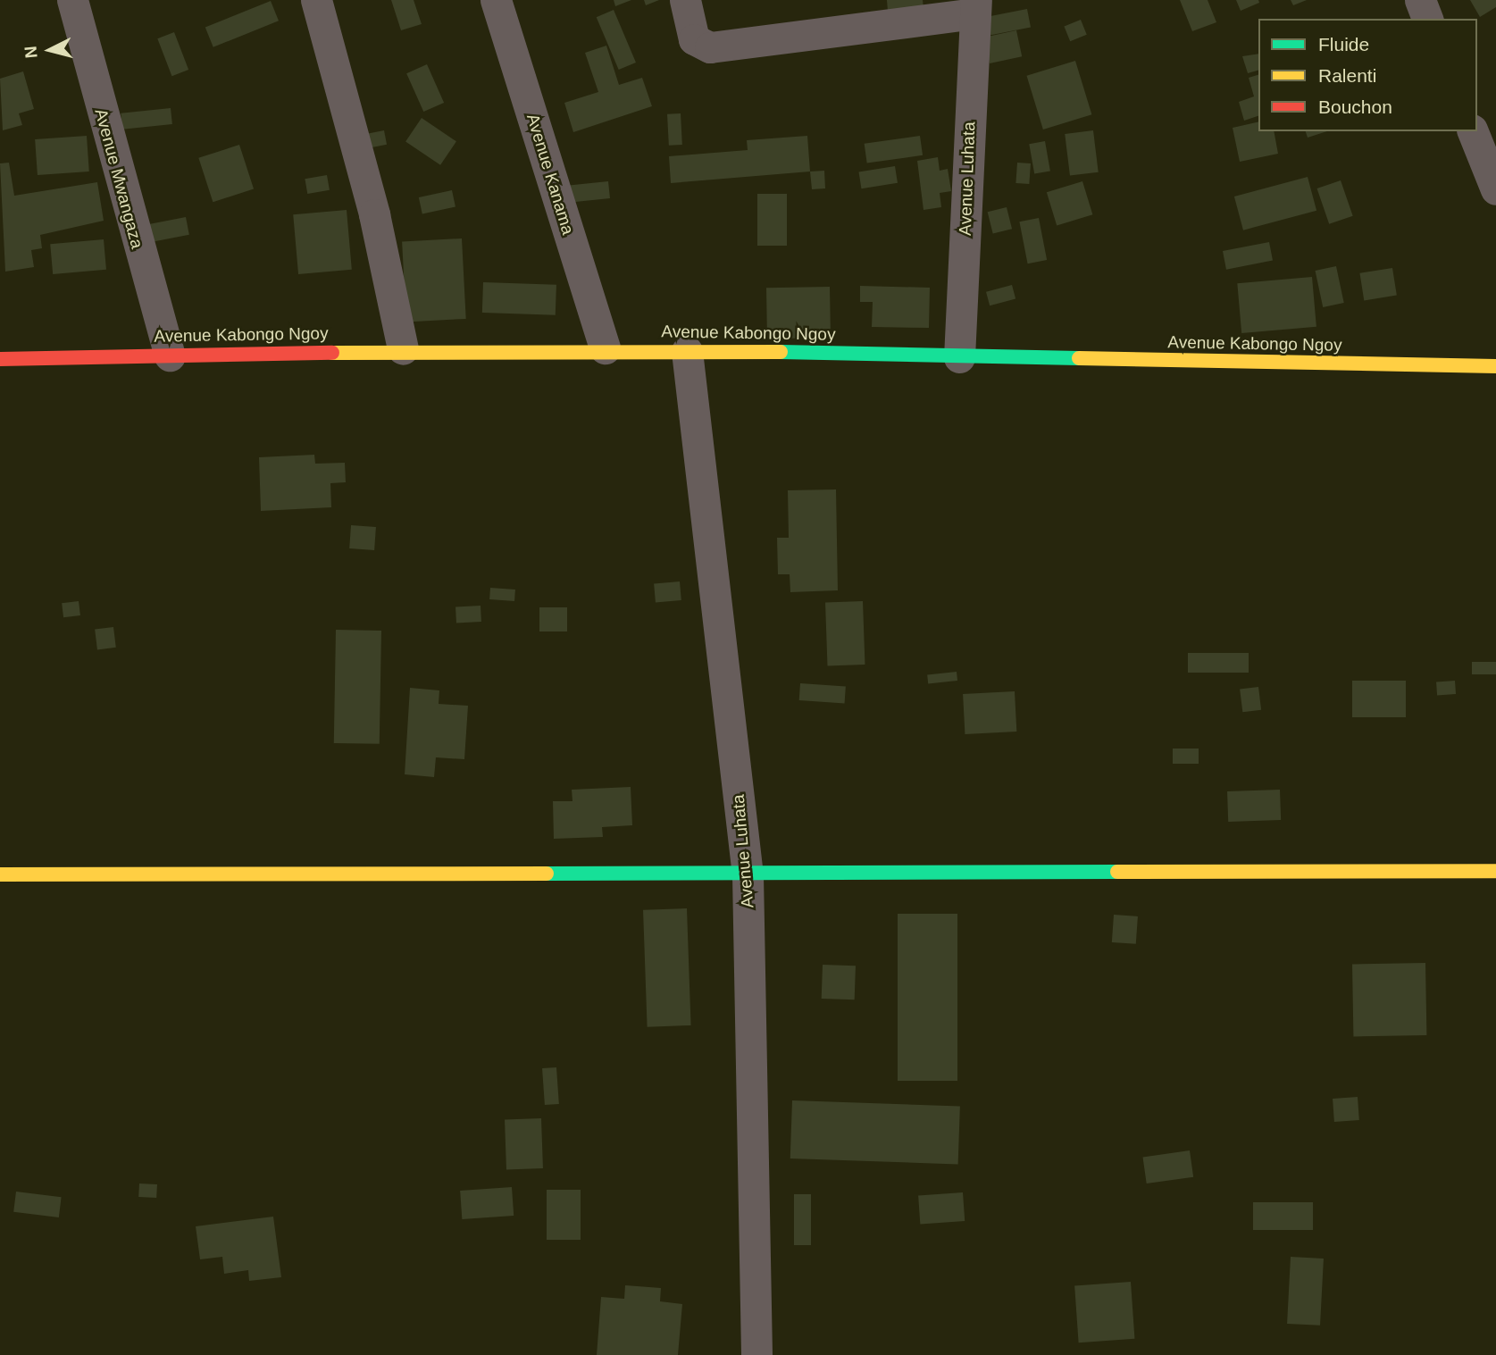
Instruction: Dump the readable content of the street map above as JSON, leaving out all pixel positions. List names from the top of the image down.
{
  "streets": {
    "street": [
      "Avenue Kanama",
      "Avenue Mwangaza",
      "Avenue Luhata",
      "Avenue Kabongo Ngoy"
    ]
  },
  "crossings": [
    ["Avenue Kanama", "Avenue Kabongo Ngoy"],
    ["Avenue Mwangaza", "Avenue Kabongo Ngoy"],
    ["Avenue Luhata", "Avenue Kabongo Ngoy"]
  ],
  "legend": ["Fluide", "Ralenti", "Bouchon"],
  "north": "left"
}
